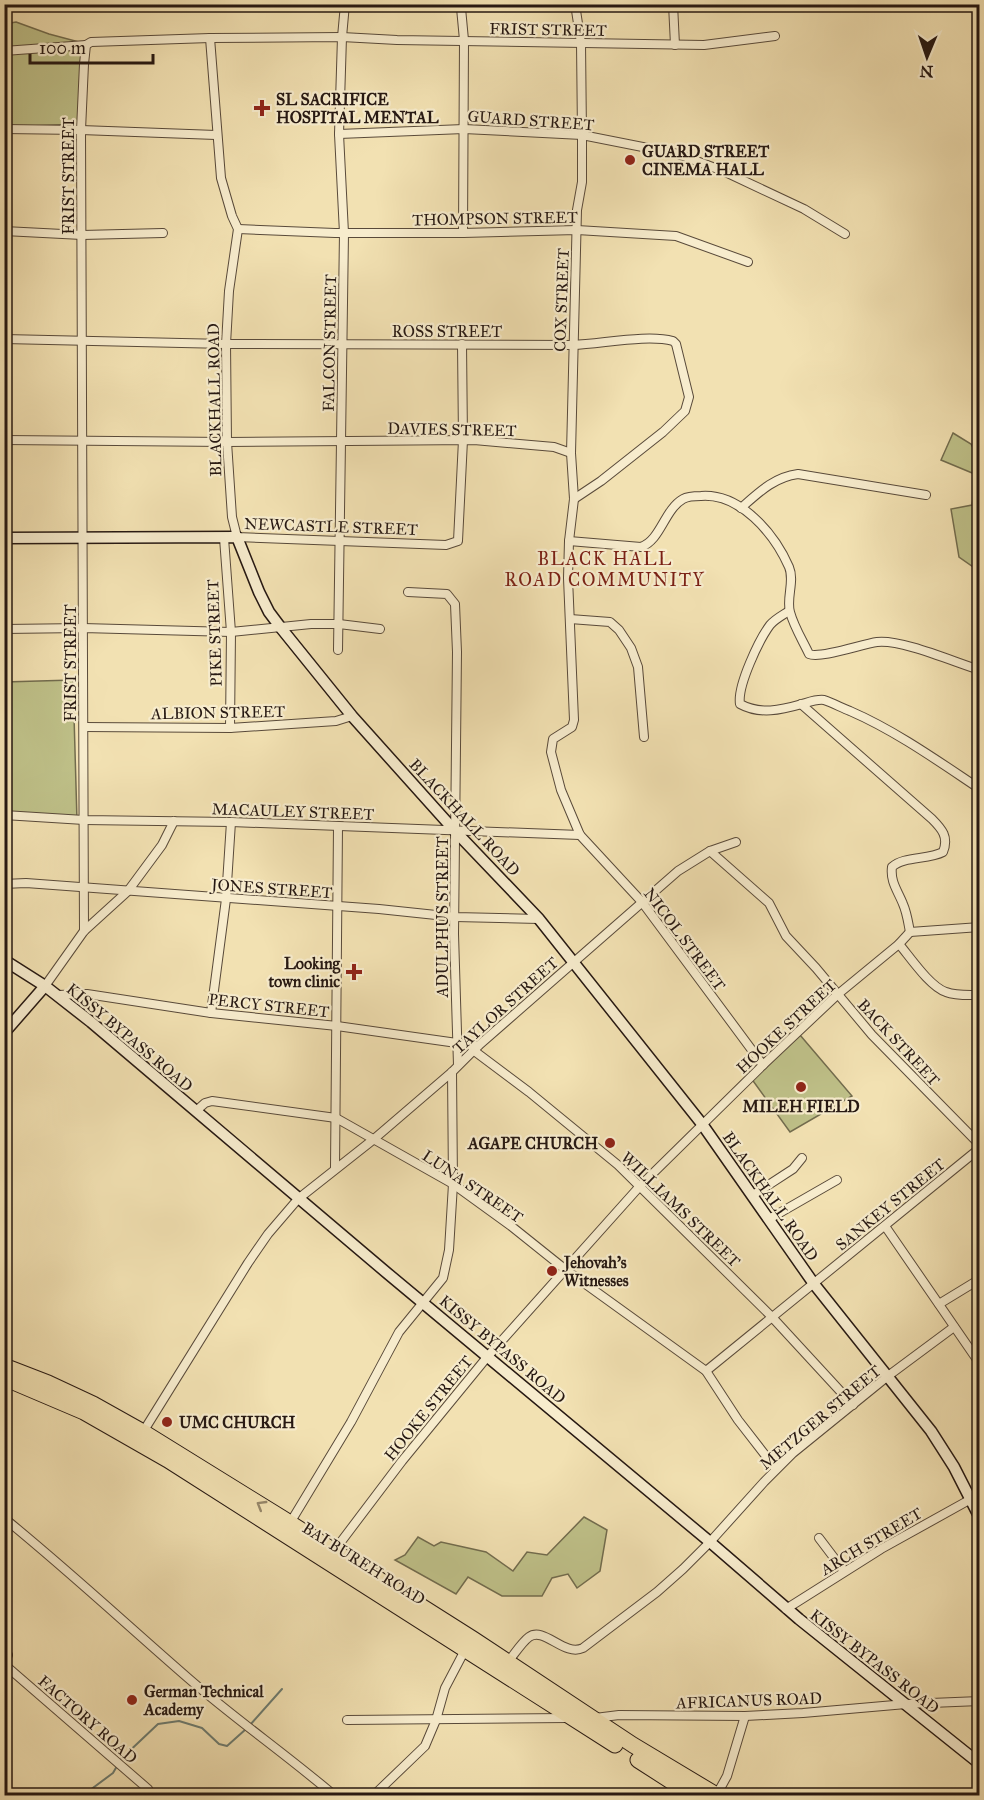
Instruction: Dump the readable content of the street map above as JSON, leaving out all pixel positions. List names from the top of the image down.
{
  "streets": {
    "highway": ["BAI BUREH ROAD"],
    "street": [
      "FRIST STREET",
      "GUARD STREET",
      "THOMPSON STREET",
      "COX STREET",
      "ROSS STREET",
      "FALCON STREET",
      "BLACKHALL ROAD",
      "DAVIES STREET",
      "NEWCASTLE STREET",
      "PIKE STREET",
      "ALBION STREET",
      "MACAULEY STREET",
      "JONES STREET",
      "ADULPHUS STREET",
      "NICOL STREET",
      "PERCY STREET",
      "TAYLOR STREET",
      "HOOKE STREET",
      "KISSY BYPASS ROAD",
      "BACK STREET",
      "LUNA STREET",
      "SANKEY STREET",
      "WILLIAMS STREET",
      "METZGER STREET",
      "ARCH STREET",
      "AFRICANUS ROAD",
      "FACTORY ROAD"
    ]
  },
  "crossings": [
    ["FRIST STREET", "COX STREET"],
    ["FRIST STREET", "ROSS STREET"],
    ["FRIST STREET", "FALCON STREET"],
    ["FRIST STREET", "BLACKHALL ROAD"],
    ["FRIST STREET", "DAVIES STREET"],
    ["FRIST STREET", "NEWCASTLE STREET"],
    ["FRIST STREET", "ALBION STREET"],
    ["FRIST STREET", "MACAULEY STREET"],
    ["FRIST STREET", "JONES STREET"],
    ["GUARD STREET", "COX STREET"],
    ["GUARD STREET", "FALCON STREET"],
    ["THOMPSON STREET", "COX STREET"],
    ["THOMPSON STREET", "FALCON STREET"],
    ["THOMPSON STREET", "BLACKHALL ROAD"],
    ["COX STREET", "ROSS STREET"],
    ["COX STREET", "DAVIES STREET"],
    ["ROSS STREET", "FALCON STREET"],
    ["ROSS STREET", "BLACKHALL ROAD"],
    ["ROSS STREET", "NEWCASTLE STREET"],
    ["FALCON STREET", "DAVIES STREET"],
    ["FALCON STREET", "NEWCASTLE STREET"],
    ["BLACKHALL ROAD", "DAVIES STREET"],
    ["BLACKHALL ROAD", "NEWCASTLE STREET"],
    ["BLACKHALL ROAD", "ALBION STREET"],
    ["BLACKHALL ROAD", "MACAULEY STREET"],
    ["BLACKHALL ROAD", "JONES STREET"],
    ["BLACKHALL ROAD", "ADULPHUS STREET"],
    ["BLACKHALL ROAD", "TAYLOR STREET"],
    ["BLACKHALL ROAD", "HOOKE STREET"],
    ["BLACKHALL ROAD", "SANKEY STREET"],
    ["BLACKHALL ROAD", "METZGER STREET"],
    ["BLACKHALL ROAD", "ARCH STREET"],
    ["DAVIES STREET", "NEWCASTLE STREET"],
    ["NEWCASTLE STREET", "PIKE STREET"],
    ["PIKE STREET", "ALBION STREET"],
    ["MACAULEY STREET", "ADULPHUS STREET"],
    ["MACAULEY STREET", "NICOL STREET"],
    ["JONES STREET", "ADULPHUS STREET"],
    ["ADULPHUS STREET", "PERCY STREET"],
    ["ADULPHUS STREET", "TAYLOR STREET"],
    ["NICOL STREET", "TAYLOR STREET"],
    ["NICOL STREET", "HOOKE STREET"],
    ["PERCY STREET", "TAYLOR STREET"],
    ["PERCY STREET", "KISSY BYPASS ROAD"],
    ["PERCY STREET", "WILLIAMS STREET"],
    ["TAYLOR STREET", "KISSY BYPASS ROAD"],
    ["TAYLOR STREET", "BACK STREET"],
    ["TAYLOR STREET", "LUNA STREET"],
    ["TAYLOR STREET", "WILLIAMS STREET"],
    ["HOOKE STREET", "KISSY BYPASS ROAD"],
    ["HOOKE STREET", "BACK STREET"],
    ["HOOKE STREET", "LUNA STREET"],
    ["HOOKE STREET", "WILLIAMS STREET"],
    ["KISSY BYPASS ROAD", "LUNA STREET"],
    ["KISSY BYPASS ROAD", "METZGER STREET"],
    ["KISSY BYPASS ROAD", "ARCH STREET"],
    ["KISSY BYPASS ROAD", "AFRICANUS ROAD"],
    ["BACK STREET", "SANKEY STREET"],
    ["LUNA STREET", "SANKEY STREET"],
    ["SANKEY STREET", "WILLIAMS STREET"],
    ["WILLIAMS STREET", "METZGER STREET"]
  ],
  "districts": ["BLACK HALL ROAD COMMUNITY"],
  "places": {
    "health": ["SL SACRIFICE HOSPITAL MENTAL", "Looking town clinic"],
    "other": [
      "GUARD STREET CINEMA HALL",
      "MILEH FIELD",
      "AGAPE CHURCH",
      "Jehovah’s Witnesses",
      "UMC CHURCH",
      "German Technical Academy"
    ]
  },
  "scale_bar": "100 m",
  "north": "bottom"
}
